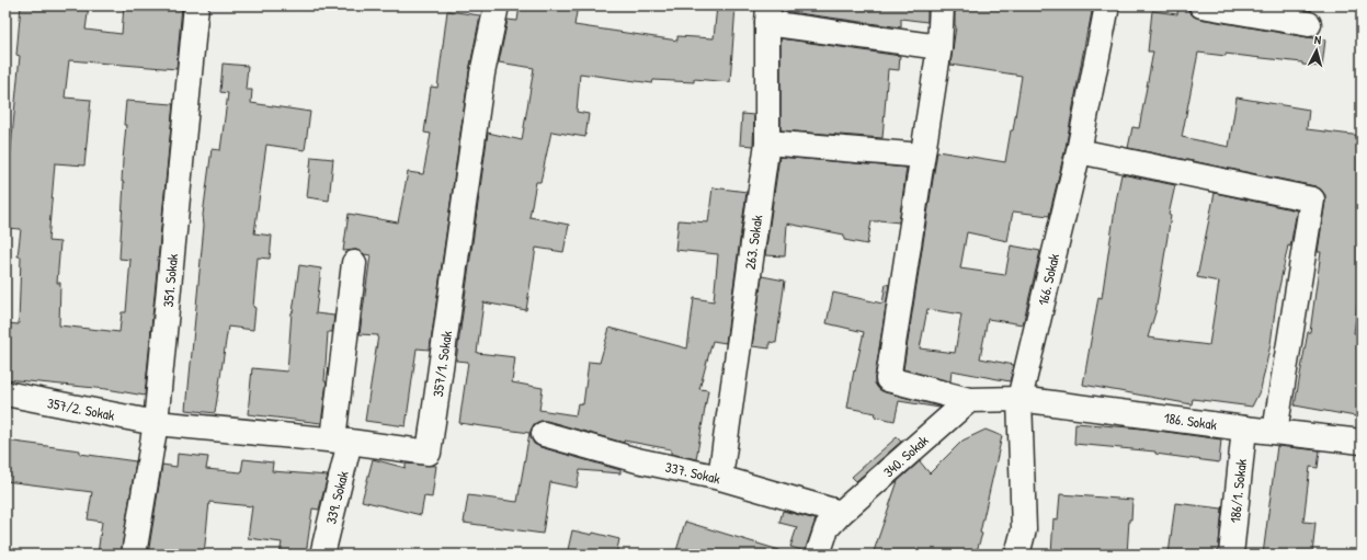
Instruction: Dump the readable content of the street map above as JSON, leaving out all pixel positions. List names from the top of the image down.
{
  "streets": {
    "street": [
      "263. Sokak",
      "166. Sokak",
      "351. Sokak",
      "357/1. Sokak",
      "357/2. Sokak",
      "186. Sokak",
      "340. Sokak",
      "337. Sokak",
      "186/1. Sokak",
      "339. Sokak"
    ]
  },
  "crossings": [
    ["263. Sokak", "337. Sokak"],
    ["166. Sokak", "186. Sokak"],
    ["351. Sokak", "357/1. Sokak"],
    ["351. Sokak", "357/2. Sokak"],
    ["357/1. Sokak", "357/2. Sokak"],
    ["357/1. Sokak", "339. Sokak"],
    ["186. Sokak", "186/1. Sokak"],
    ["340. Sokak", "337. Sokak"]
  ],
  "north": "top"
}
